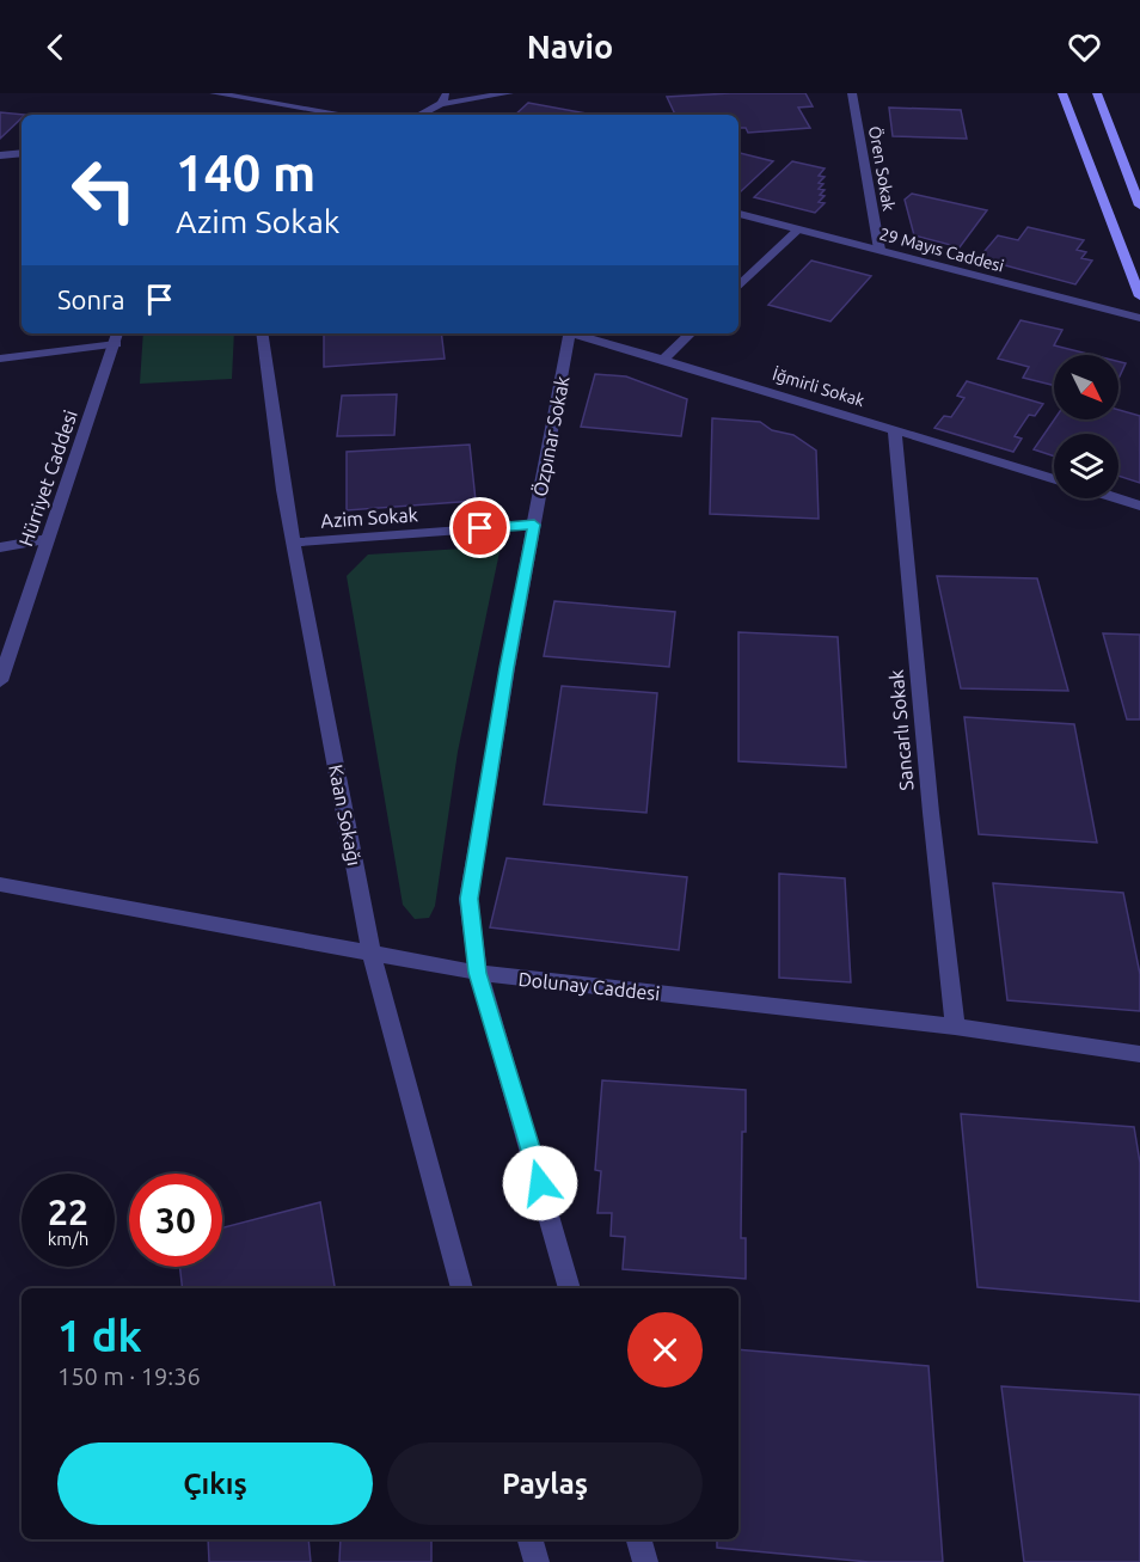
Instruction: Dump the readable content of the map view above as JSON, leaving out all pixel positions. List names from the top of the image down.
{
  "streets": {
    "street": [
      "Ören Sokak",
      "29 Mayıs Caddesi",
      "İğmirli Sokak",
      "Özpınar Sokak",
      "Hürriyet Caddesi",
      "Azim Sokak",
      "Sancarlı Sokak",
      "Kaan Sokağı",
      "Dolunay Caddesi"
    ]
  },
  "crossings": [
    ["Ören Sokak", "29 Mayıs Caddesi"],
    ["İğmirli Sokak", "Sancarlı Sokak"],
    ["Özpınar Sokak", "Azim Sokak"],
    ["Özpınar Sokak", "Dolunay Caddesi"],
    ["Azim Sokak", "Kaan Sokağı"],
    ["Sancarlı Sokak", "Dolunay Caddesi"],
    ["Kaan Sokağı", "Dolunay Caddesi"]
  ],
  "north": "bottom right",
  "page": {
    "header": "Navio",
    "turn": ["140 m", "Azim Sokak"],
    "then": "Sonra",
    "speed": "22 km/h",
    "limit": "30",
    "heading": ["1 dk", "150 m · 19:36"],
    "buttons": ["Çıkış", "Paylaş"]
  }
}
